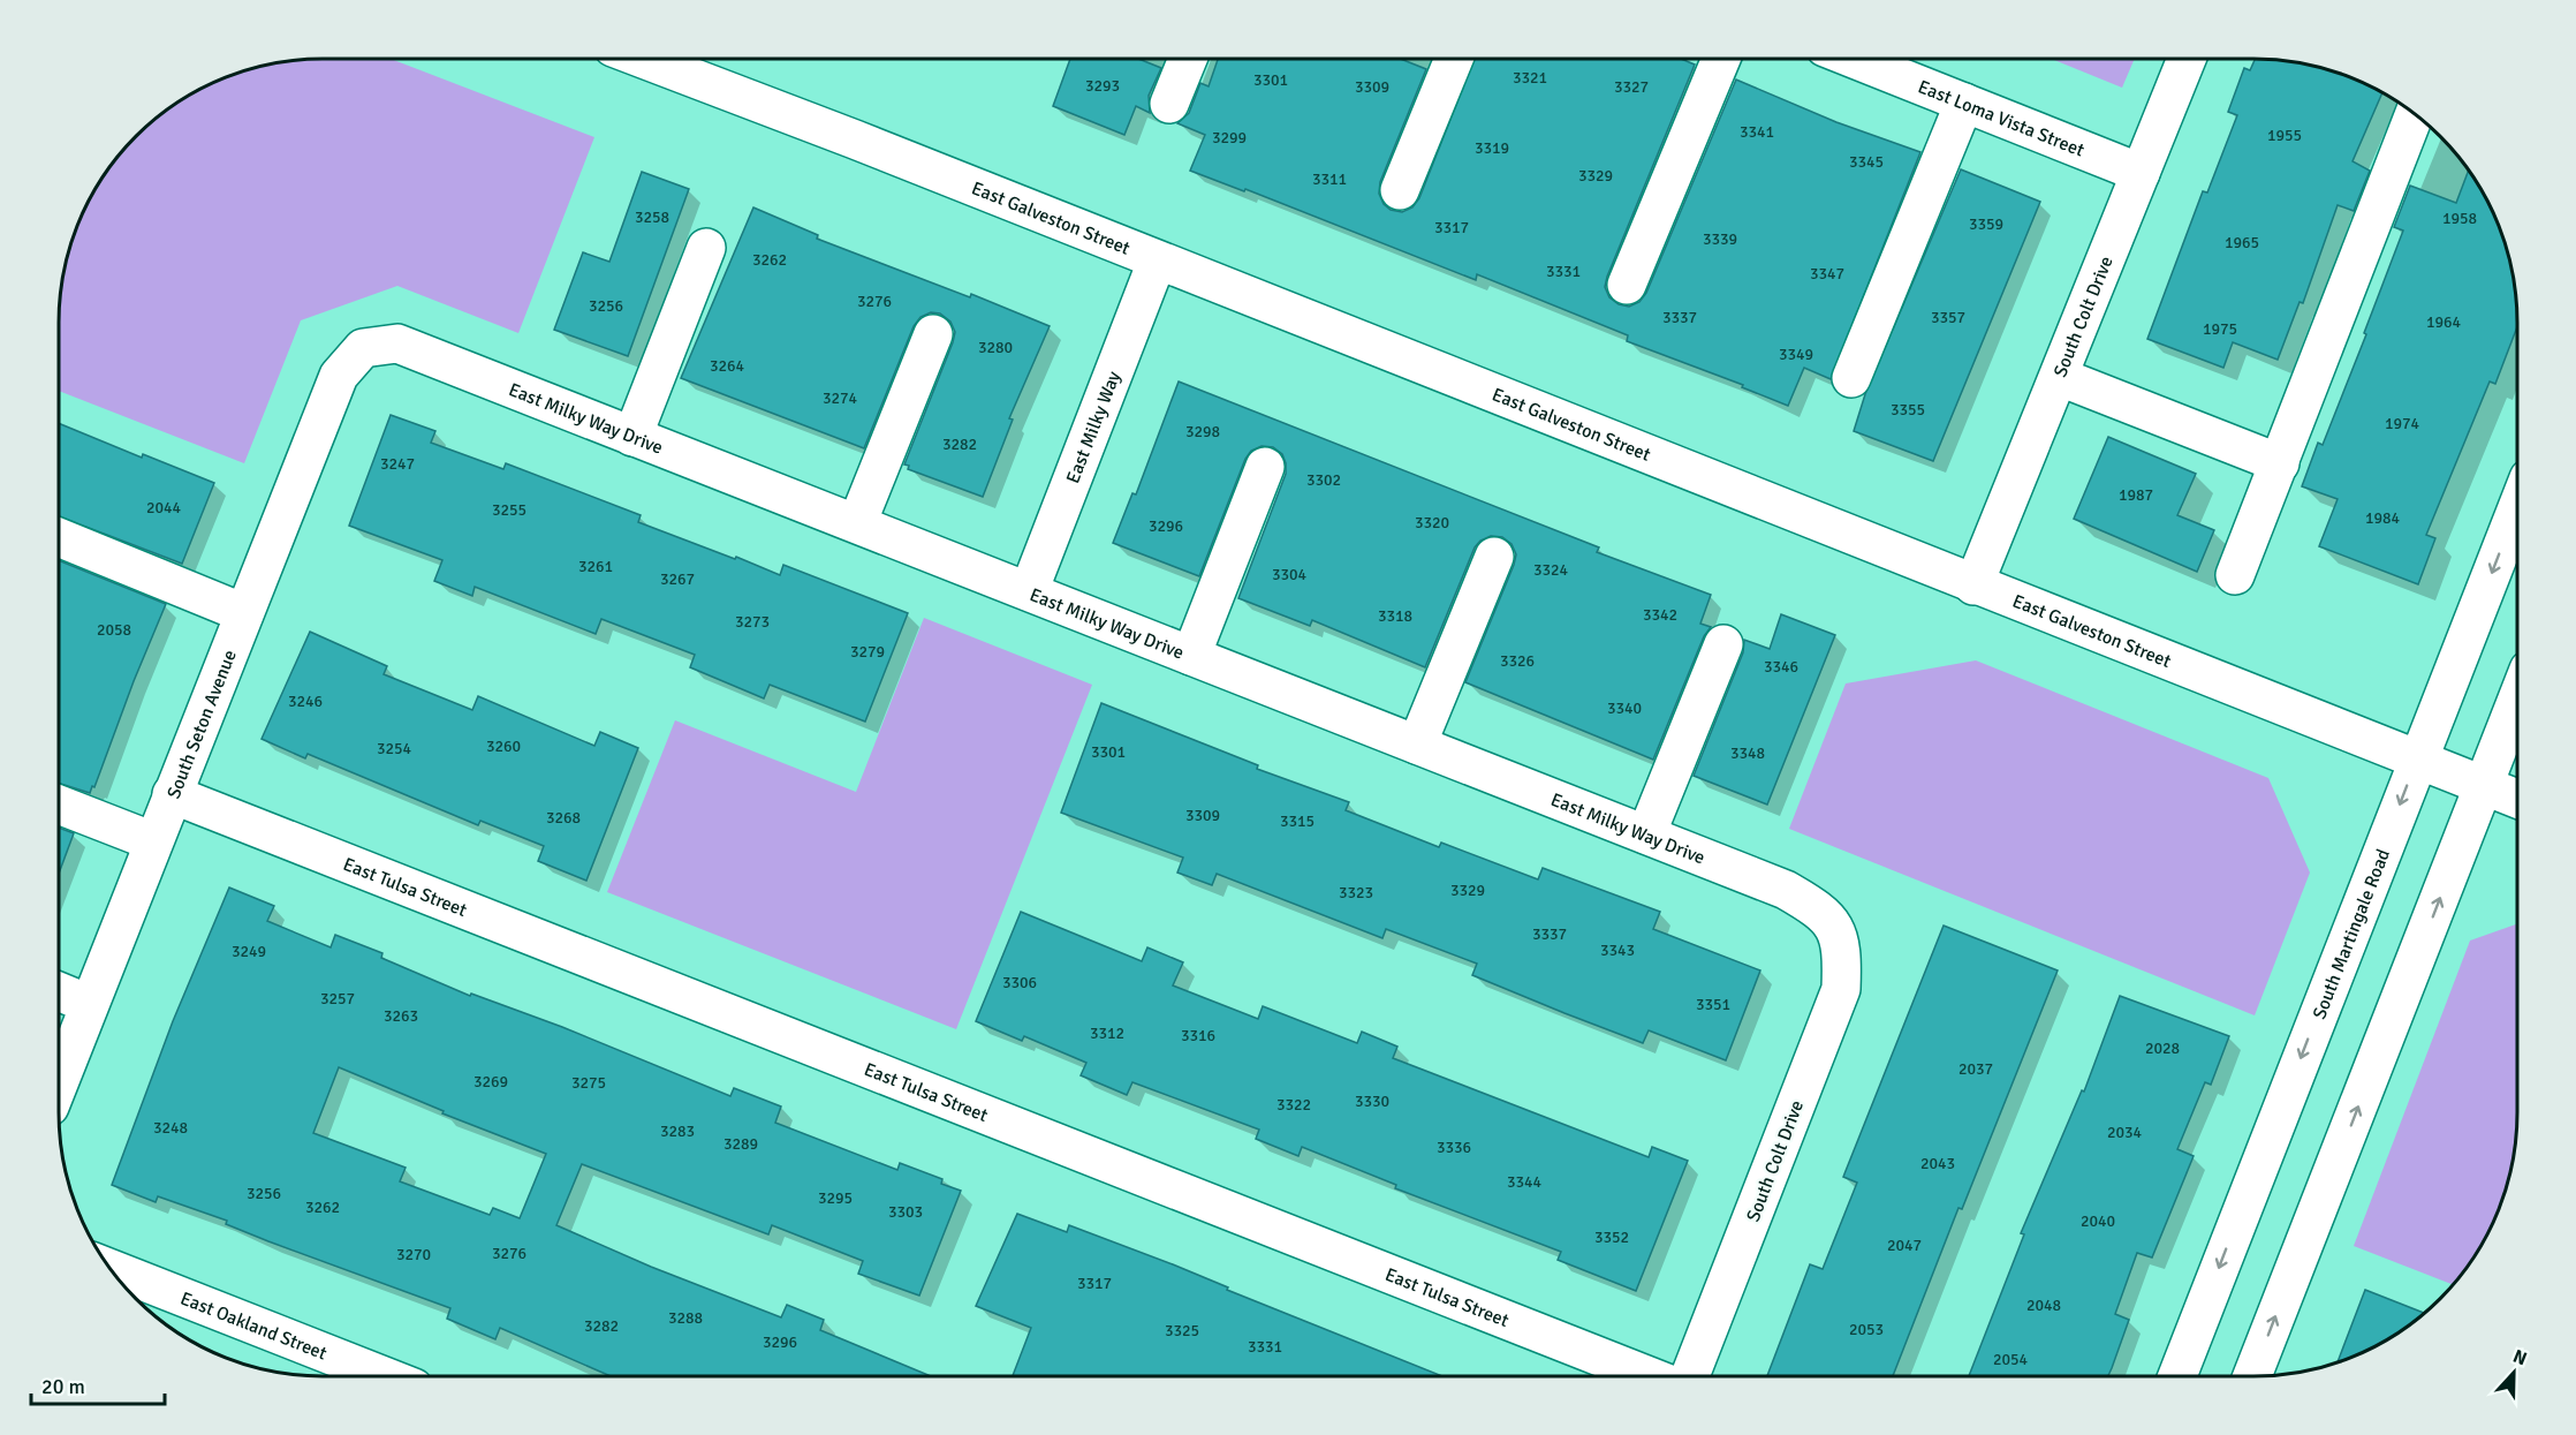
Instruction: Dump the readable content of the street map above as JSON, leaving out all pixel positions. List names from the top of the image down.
{
  "streets": {
    "street": [
      "East Loma Vista Street",
      "East Galveston Street",
      "South Colt Drive",
      "East Milky Way Drive",
      "East Milky Way",
      "South Seton Avenue",
      "East Tulsa Street",
      "South Martingale Road",
      "East Oakland Street"
    ]
  },
  "crossings": [
    ["East Loma Vista Street", "South Colt Drive"],
    ["East Galveston Street", "South Colt Drive"],
    ["East Galveston Street", "East Milky Way"],
    ["East Galveston Street", "South Martingale Road"],
    ["South Colt Drive", "East Milky Way Drive"],
    ["East Milky Way Drive", "East Milky Way"],
    ["East Milky Way Drive", "South Seton Avenue"],
    ["South Seton Avenue", "East Tulsa Street"]
  ],
  "house_numbers": [
    "3321",
    "3301",
    "3293",
    "3309",
    "3327",
    "3341",
    "1955",
    "3299",
    "3319",
    "3345",
    "3329",
    "3311",
    "3258",
    "1958",
    "3359",
    "3317",
    "3339",
    "1965",
    "3262",
    "3331",
    "3347",
    "3276",
    "3256",
    "3337",
    "3357",
    "1964",
    "1975",
    "3280",
    "3349",
    "3264",
    "3274",
    "3355",
    "1974",
    "3298",
    "3282",
    "3247",
    "3302",
    "1987",
    "2044",
    "3255",
    "1984",
    "3320",
    "3296",
    "3261",
    "3324",
    "3304",
    "3267",
    "3342",
    "3318",
    "3273",
    "2058",
    "3279",
    "3326",
    "3346",
    "3246",
    "3340",
    "3260",
    "3254",
    "3301",
    "3348",
    "3309",
    "3268",
    "3315",
    "3329",
    "3323",
    "3337",
    "3343",
    "3249",
    "3306",
    "3257",
    "3351",
    "3263",
    "3312",
    "3316",
    "2028",
    "2037",
    "3269",
    "3275",
    "3330",
    "3322",
    "3248",
    "3283",
    "2034",
    "3289",
    "3336",
    "2043",
    "3344",
    "3256",
    "3295",
    "3262",
    "3303",
    "2040",
    "3352",
    "2047",
    "3276",
    "3270",
    "3317",
    "2048",
    "3288",
    "3282",
    "2053",
    "3325",
    "3296",
    "3331",
    "2054"
  ],
  "scale_bar": "20 m",
  "north": "top"
}
